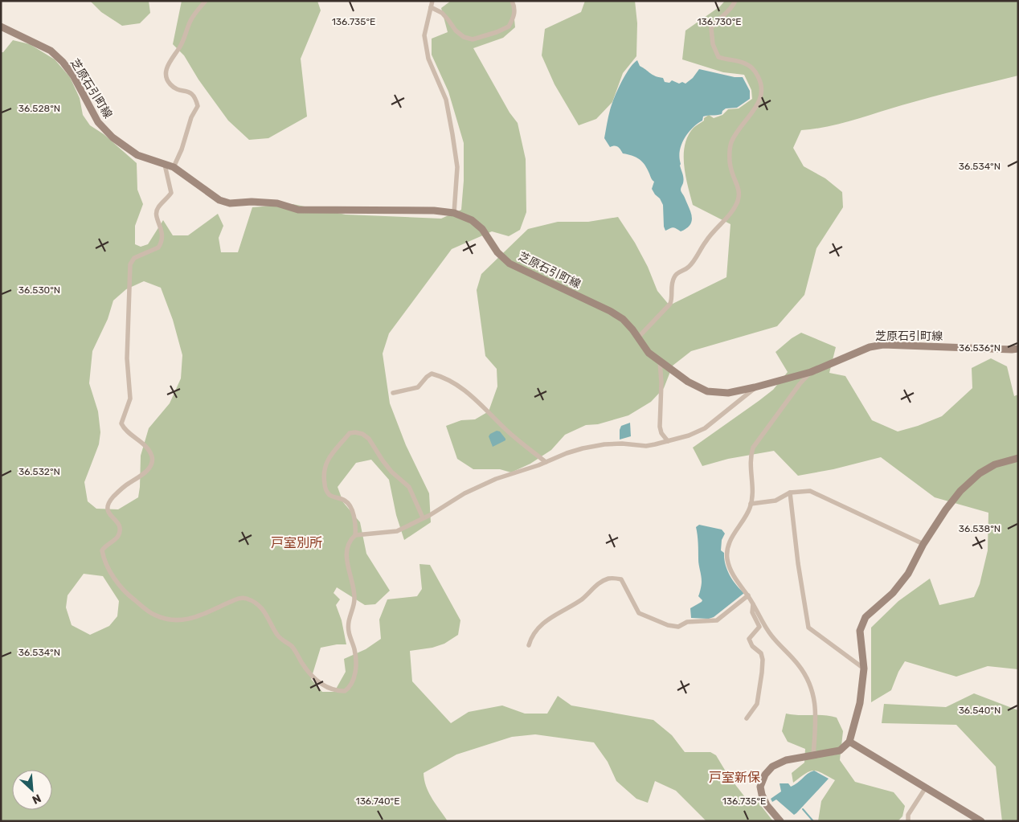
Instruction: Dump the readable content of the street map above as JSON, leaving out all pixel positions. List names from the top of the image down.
{
  "streets": {
    "main road": ["芝原石引町線"]
  },
  "districts": ["戸室別所", "戸室新保"],
  "north": "bottom right",
  "coordinates": [
    "136.735°E",
    "136.730°E",
    "36.528°N",
    "36.534°N",
    "36.530°N",
    "36.536°N",
    "36.532°N",
    "36.538°N",
    "36.540°N",
    "136.740°E"
  ]
}
